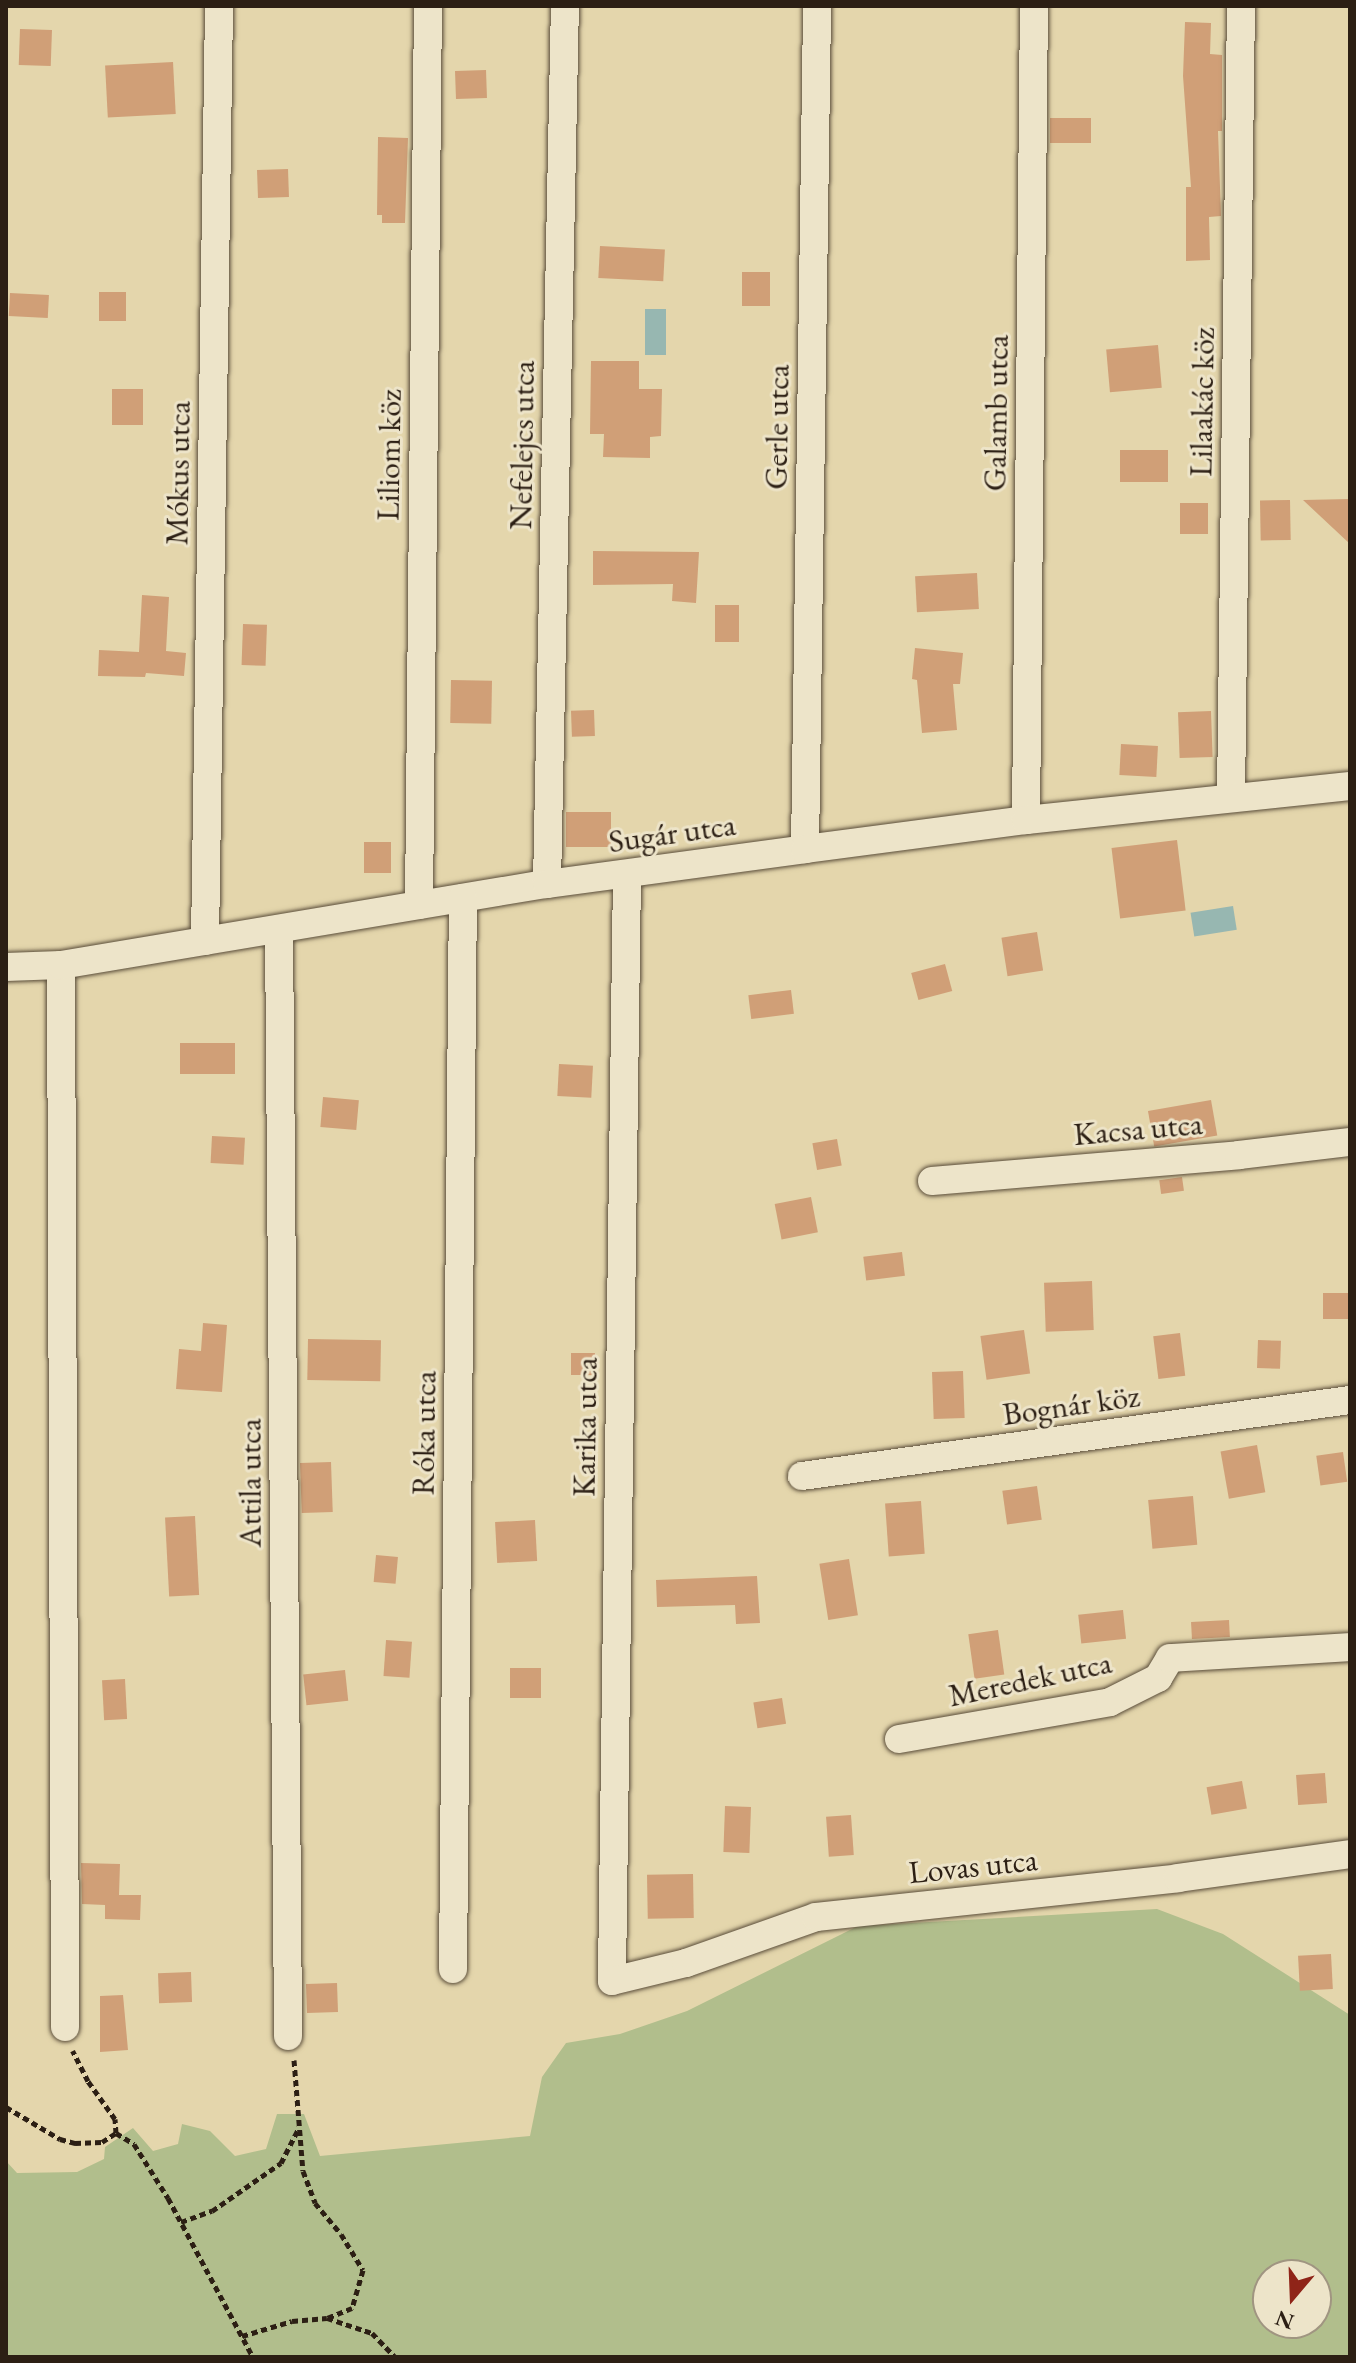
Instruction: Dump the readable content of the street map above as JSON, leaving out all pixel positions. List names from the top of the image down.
{
  "streets": {
    "street": [
      "Lilaakác köz",
      "Galamb utca",
      "Gerle utca",
      "Nefelejcs utca",
      "Liliom köz",
      "Mókus utca",
      "Sugár utca",
      "Kacsa utca",
      "Bognár köz",
      "Karika utca",
      "Róka utca",
      "Attila utca",
      "Meredek utca",
      "Lovas utca"
    ]
  },
  "crossings": [
    ["Lilaakác köz", "Sugár utca"],
    ["Galamb utca", "Sugár utca"],
    ["Gerle utca", "Sugár utca"],
    ["Nefelejcs utca", "Sugár utca"],
    ["Liliom köz", "Sugár utca"],
    ["Mókus utca", "Sugár utca"],
    ["Sugár utca", "Karika utca"],
    ["Sugár utca", "Róka utca"],
    ["Sugár utca", "Attila utca"],
    ["Karika utca", "Lovas utca"]
  ],
  "north": "bottom"
}
